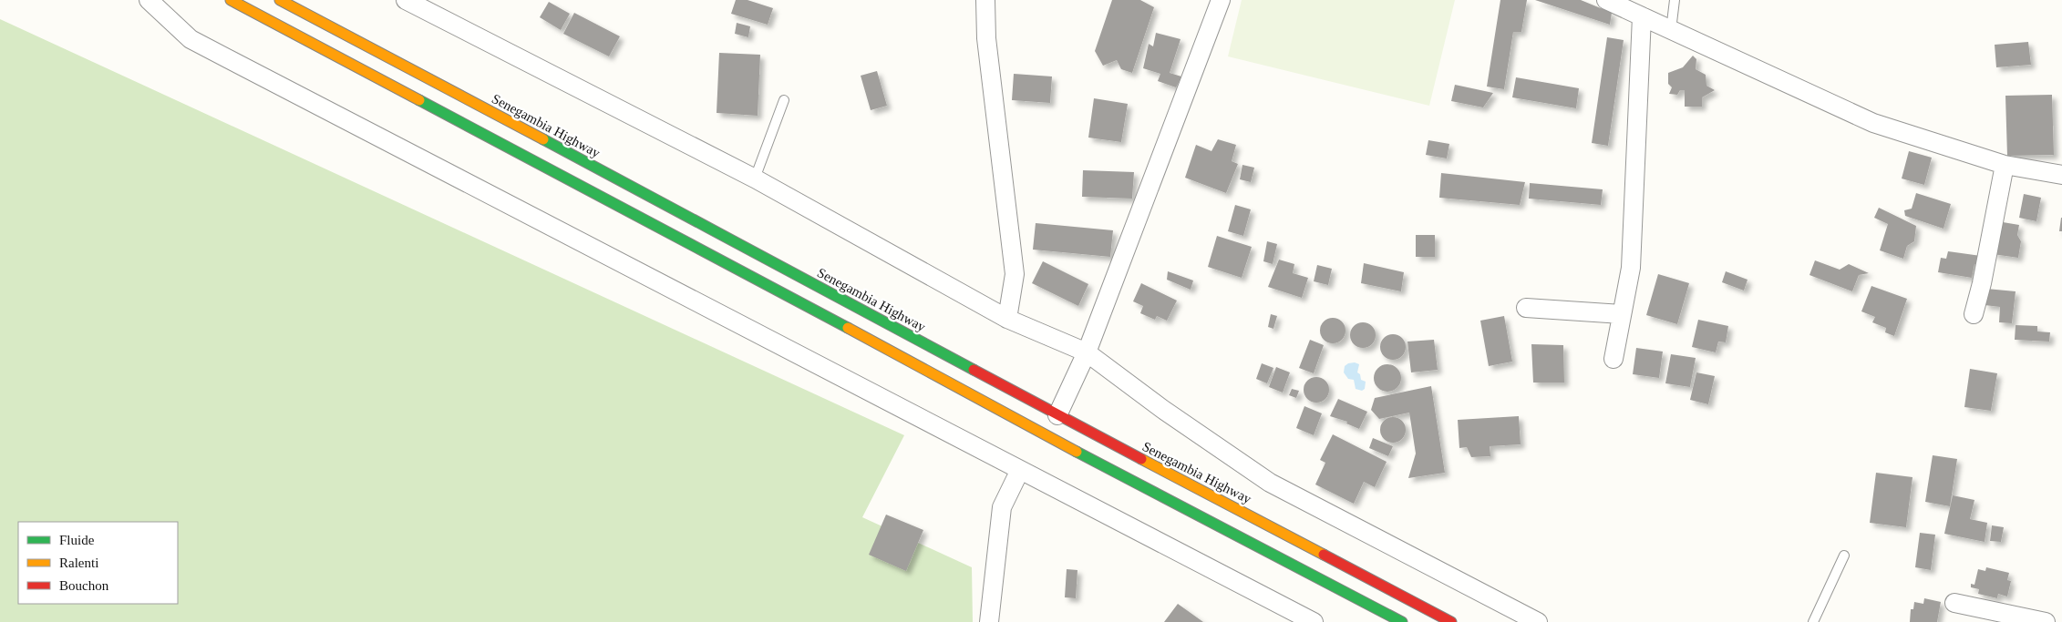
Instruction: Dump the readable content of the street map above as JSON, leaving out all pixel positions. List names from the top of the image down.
{
  "streets": {
    "main road": ["Senegambia Highway"]
  },
  "legend": ["Fluide", "Ralenti", "Bouchon"]
}
